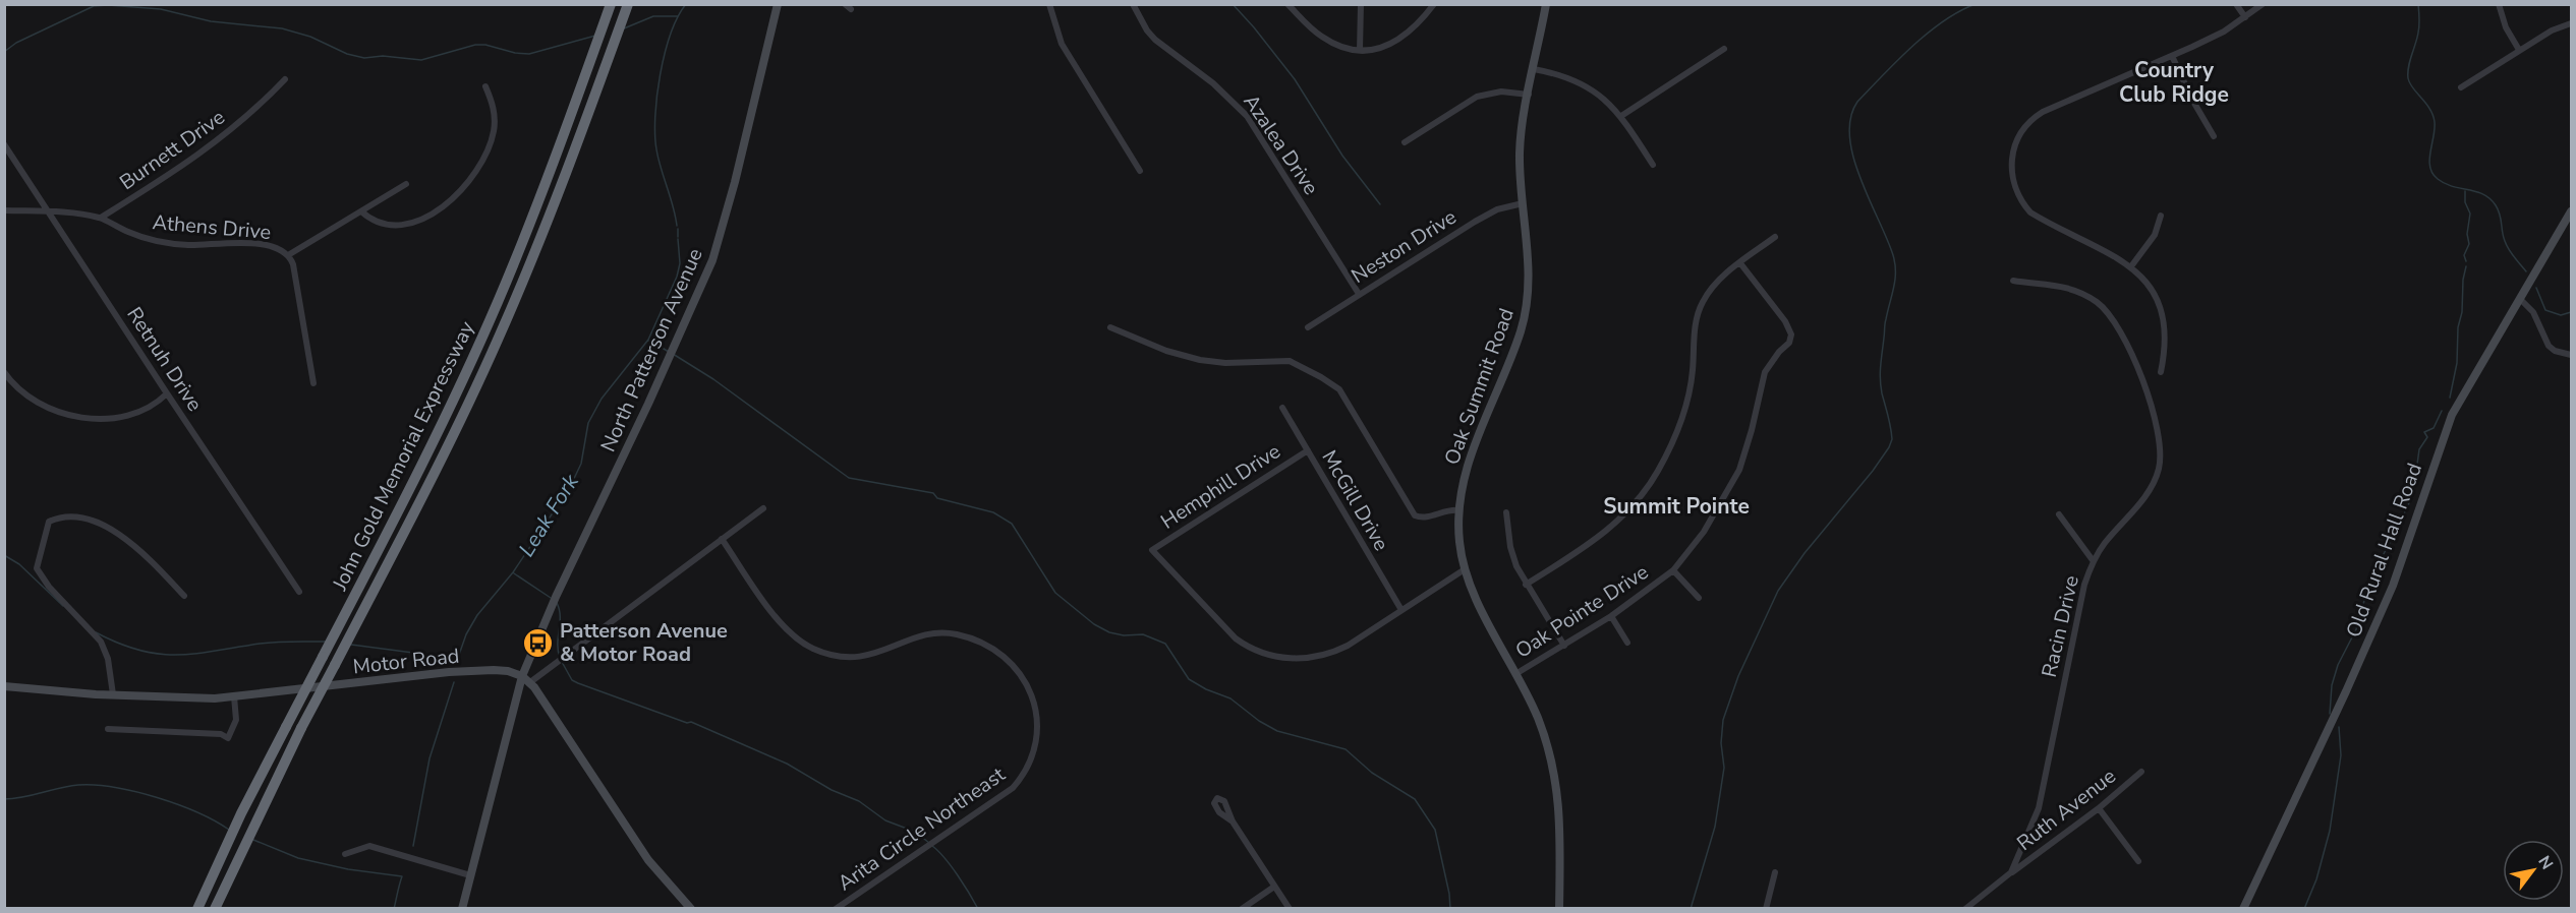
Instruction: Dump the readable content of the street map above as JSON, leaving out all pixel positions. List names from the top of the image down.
{
  "streets": {
    "highway": ["John Gold Memorial Expressway"],
    "main road": [
      "North Patterson Avenue",
      "Oak Summit Road",
      "Old Rural Hall Road",
      "Motor Road"
    ],
    "street": [
      "Azalea Drive",
      "Burnett Drive",
      "Athens Drive",
      "Neston Drive",
      "Retnuh Drive",
      "Hemphill Drive",
      "McGill Drive",
      "Oak Pointe Drive",
      "Racin Drive",
      "Ruth Avenue",
      "Arita Circle Northeast"
    ]
  },
  "crossings": [
    ["Azalea Drive", "Neston Drive"],
    ["Burnett Drive", "Athens Drive"],
    ["Athens Drive", "Retnuh Drive"],
    ["Neston Drive", "Oak Summit Road"],
    ["North Patterson Avenue", "Motor Road"],
    ["Oak Summit Road", "Oak Pointe Drive"],
    ["Hemphill Drive", "McGill Drive"],
    ["Racin Drive", "Ruth Avenue"]
  ],
  "districts": ["Country Club Ridge", "Summit Pointe"],
  "water": ["Leak Fork"],
  "places": {
    "bus stop": ["Patterson Avenue & Motor Road"]
  },
  "north": "top right"
}
